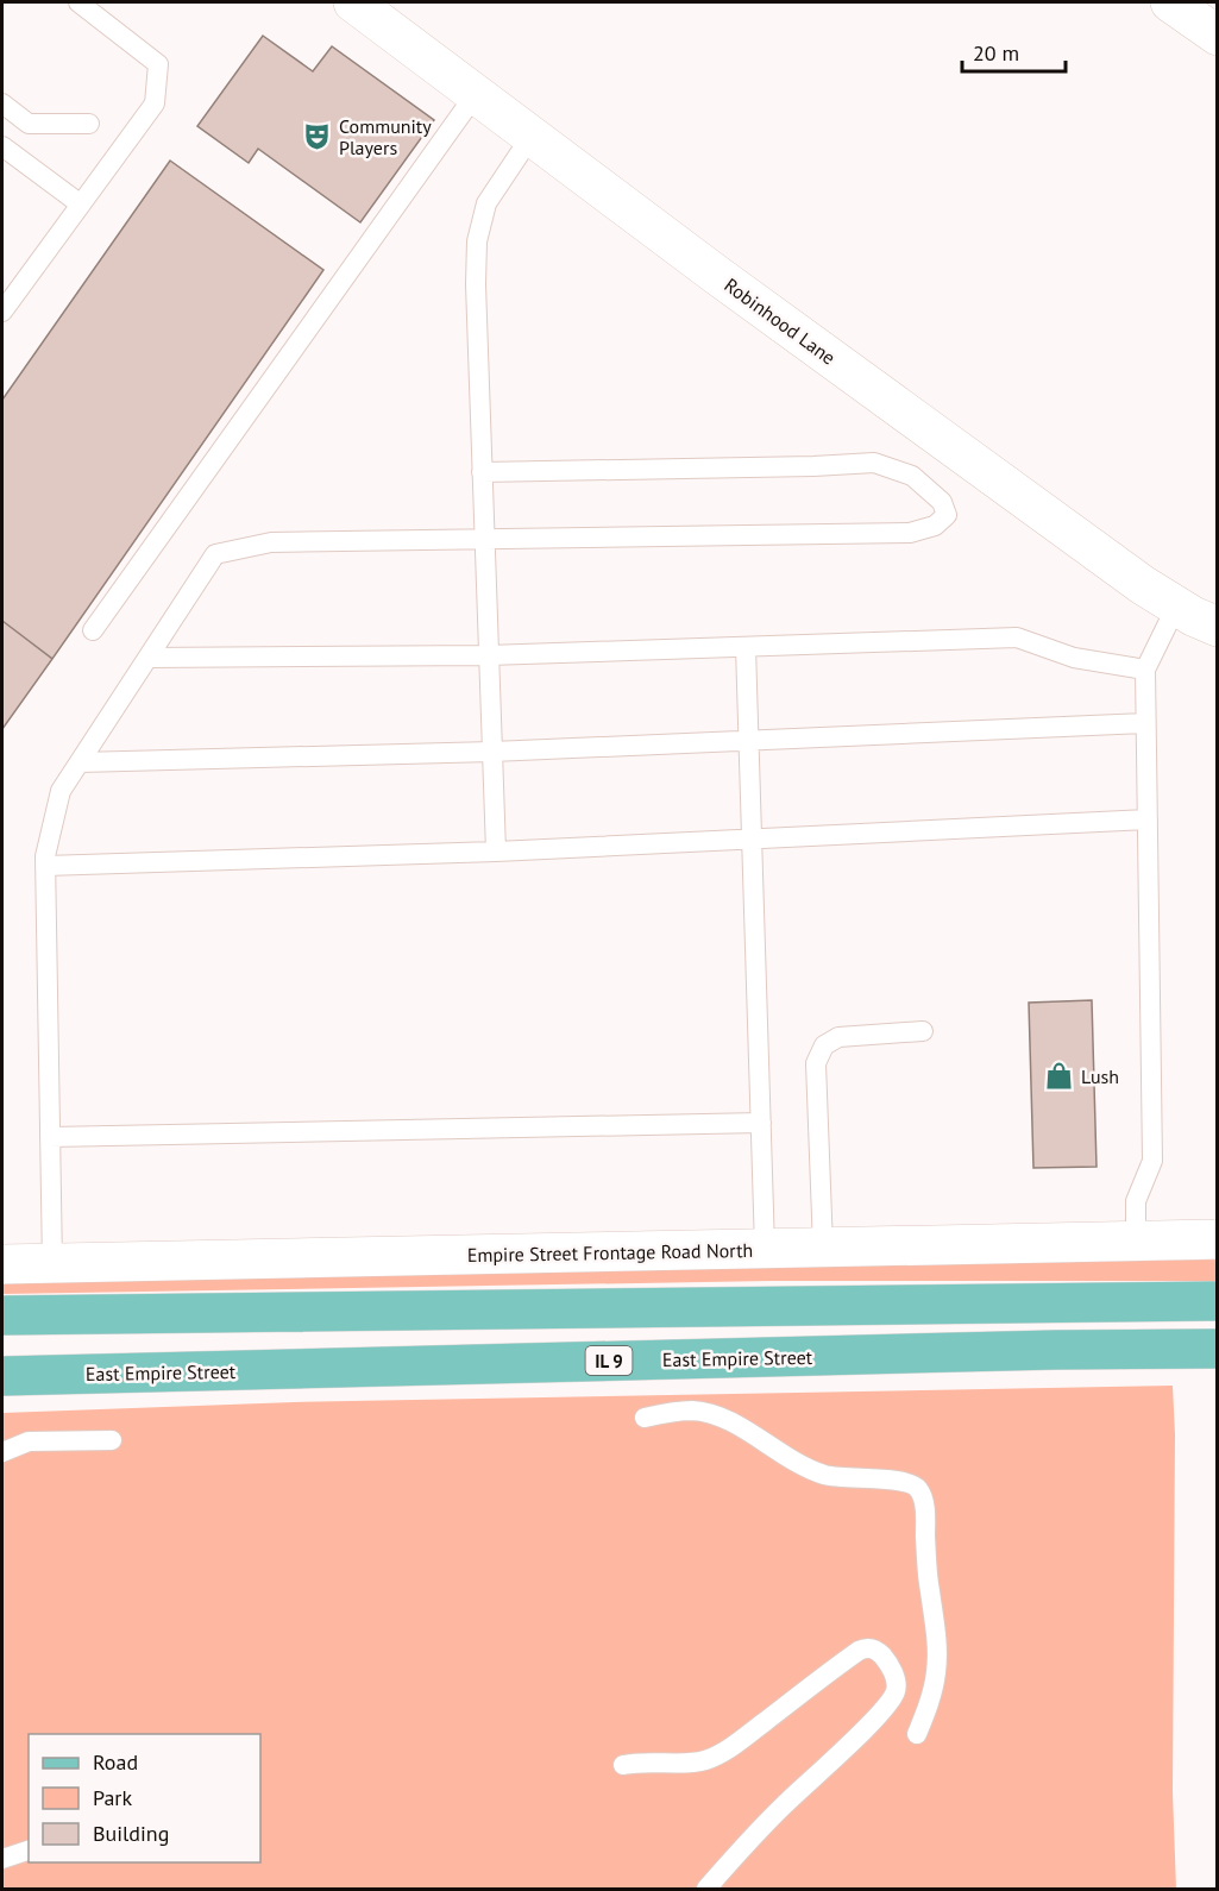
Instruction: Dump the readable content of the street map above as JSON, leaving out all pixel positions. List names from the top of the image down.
{
  "streets": {
    "main road": ["East Empire Street", "IL 9"],
    "street": ["Robinhood Lane", "Empire Street Frontage Road North"]
  },
  "places": {
    "theatre": ["Community Players"],
    "shop": ["Lush"]
  },
  "legend": ["Road", "Park", "Building"],
  "scale_bar": "20 m"
}
